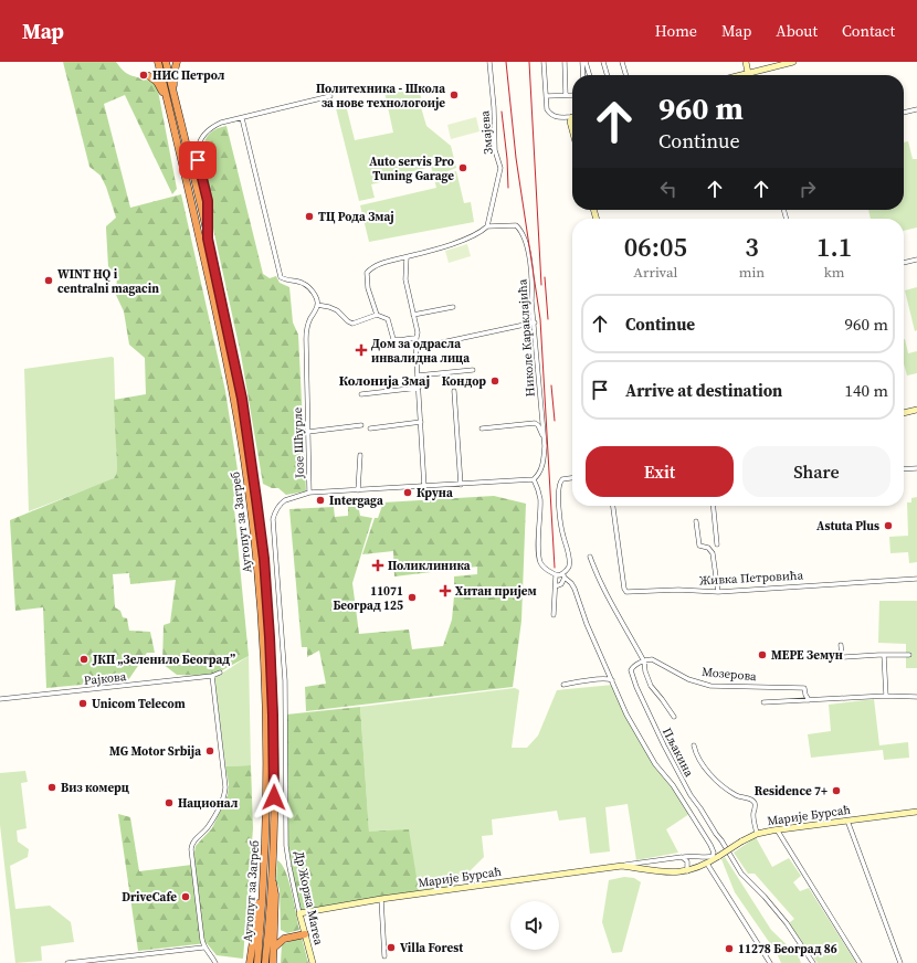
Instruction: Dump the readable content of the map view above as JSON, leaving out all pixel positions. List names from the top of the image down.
{
  "streets": {
    "highway": ["Аутопут за Загреб"],
    "street": [
      "Змајева",
      "Николе Караклајића",
      "Јозе Шћурле",
      "Живка Петровића",
      "Мозерова",
      "Рајкова",
      "Пљакина",
      "Марије Бурсаћ",
      "Др Жоржа Матеа"
    ]
  },
  "crossings": [
    ["Змајева", "Николе Караклајића"],
    ["Николе Караклајића", "Јозе Шћурле"],
    ["Јозе Шћурле", "Др Жоржа Матеа"],
    ["Мозерова", "Пљакина"],
    ["Марије Бурсаћ", "Др Жоржа Матеа"]
  ],
  "districts": ["Колонија Змај"],
  "places": {
    "other": [
      "НИС Петрол",
      "Политехника - Школа за нове технологоије",
      "Auto servis Pro Tuning Garage",
      "ТЦ Рода Змај",
      "WINT HQ i centralni magacin",
      "Кондор",
      "Круна",
      "Intergaga",
      "Astuta Plus",
      "11071 Београд 125",
      "МЕРЕ Земун",
      "ЈКП „Зеленило Београд”",
      "Unicom Telecom",
      "MG Motor Srbija",
      "Виз комерц",
      "Residence 7+",
      "Национал",
      "DriveCafe",
      "Villa Forest",
      "11278 Београд 86"
    ],
    "health": ["Дом за одрасла инвалидна лица", "Поликлиника", "Хитан пријем"]
  },
  "page": {
    "header": "Map",
    "nav": [
      "Home",
      "Map",
      "About",
      "Contact"
    ],
    "turn": ["960 m", "Continue"],
    "eta": [
      "06:05",
      "Arrival",
      "3",
      "min",
      "1.1",
      "km"
    ],
    "list": [
      {
        "name": "Continue",
        "value": "960 m"
      },
      {
        "name": "Arrive at destination",
        "value": "140 m"
      }
    ],
    "buttons": ["Exit", "Share"]
  }
}
